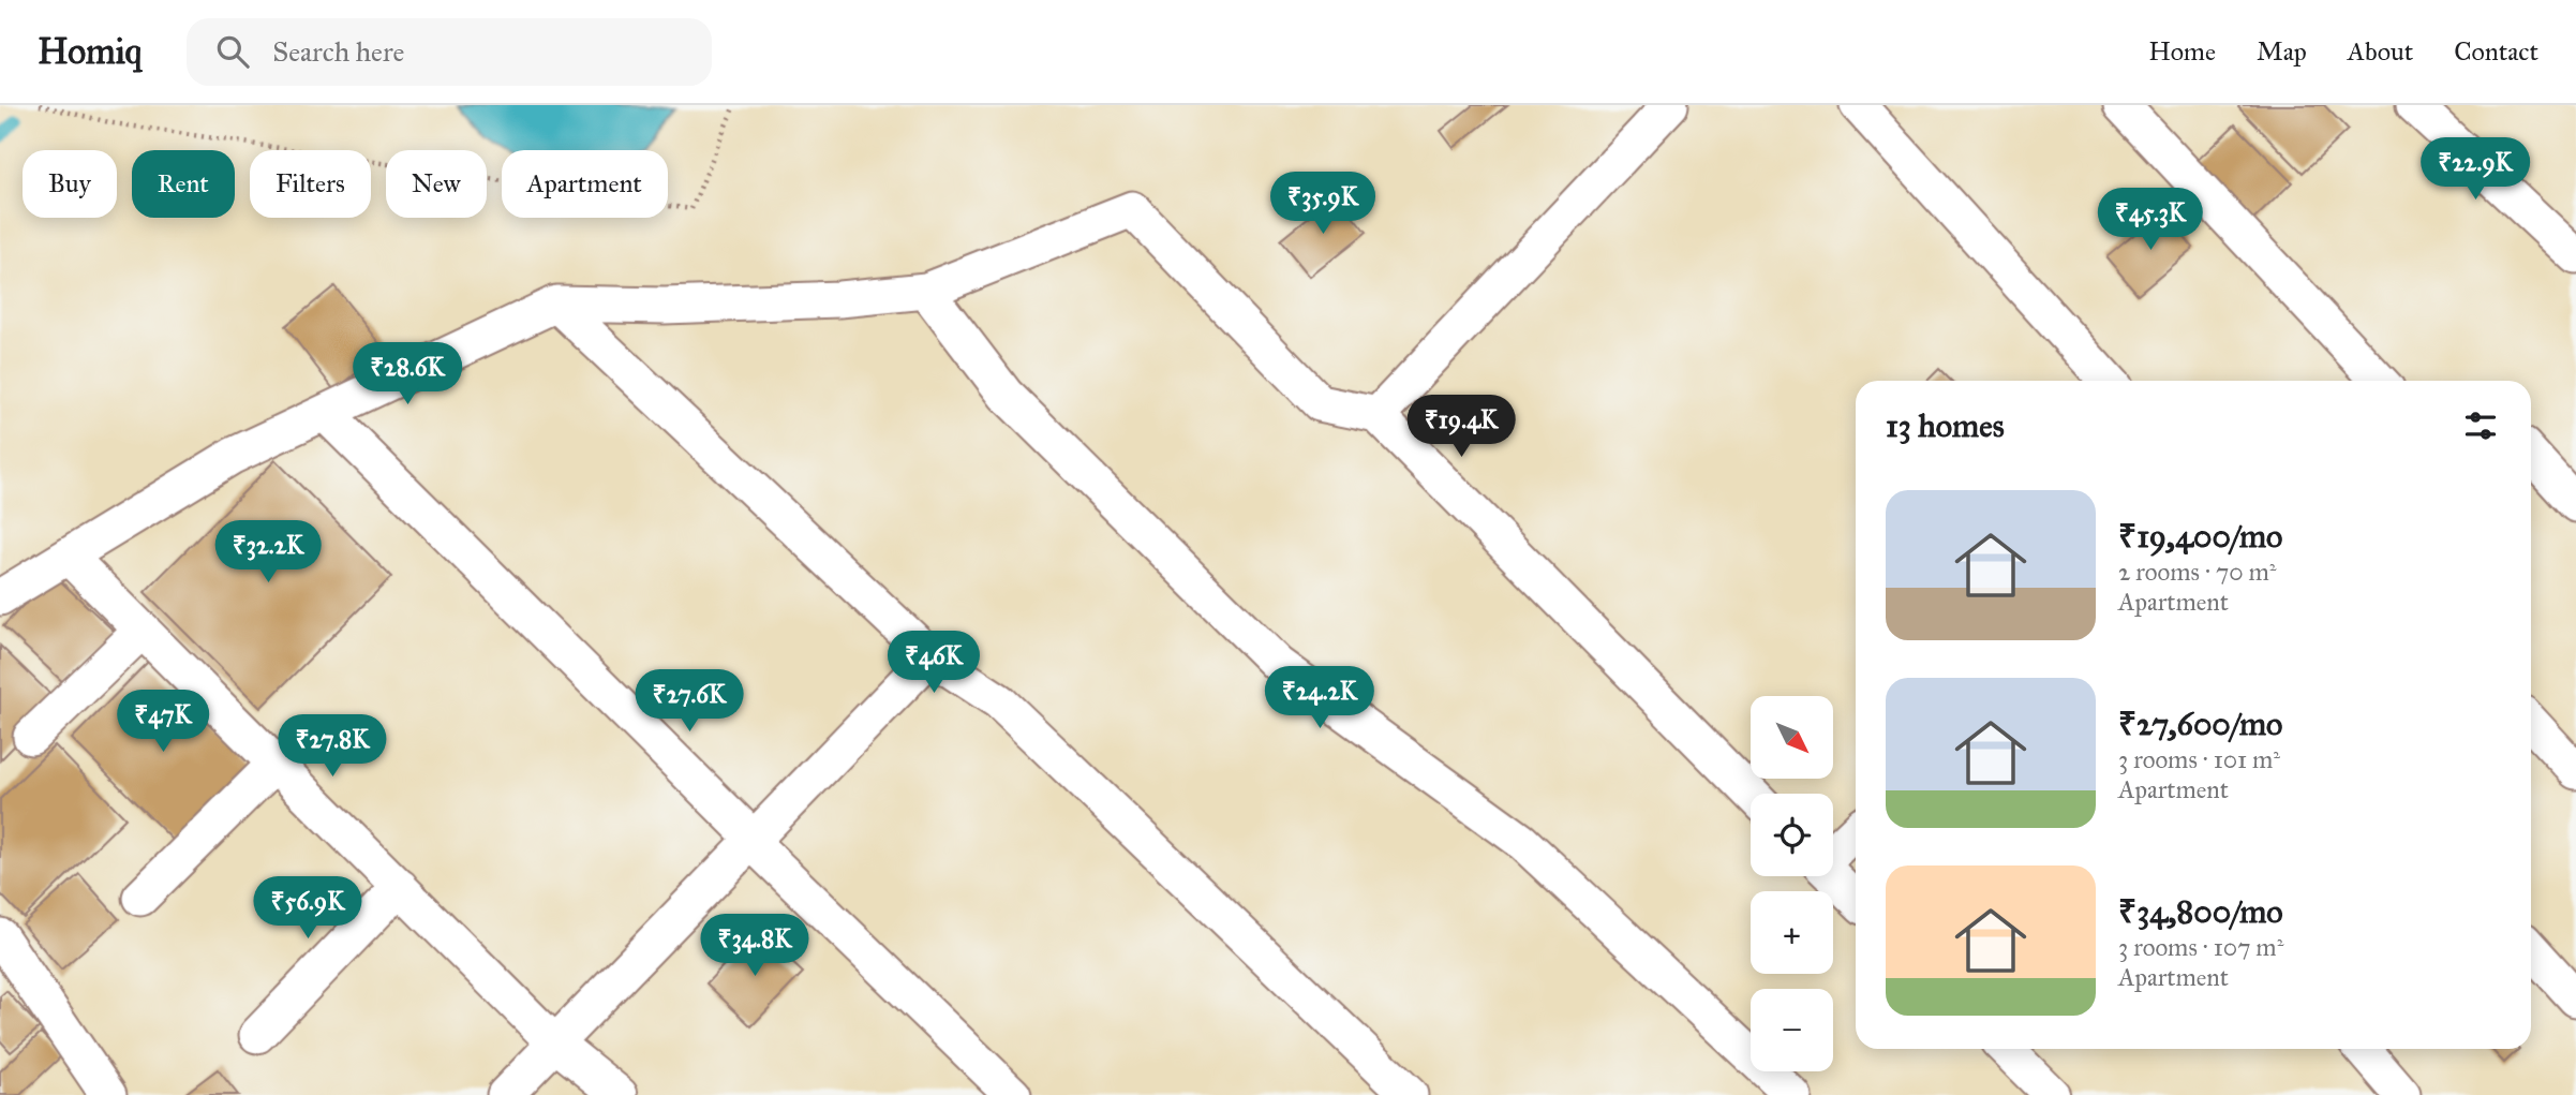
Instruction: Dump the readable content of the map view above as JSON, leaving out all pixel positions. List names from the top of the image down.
{
  "north": "bottom right",
  "page": {
    "header": "Homiq",
    "search": "Search here",
    "nav": [
      "Home",
      "Map",
      "About",
      "Contact"
    ],
    "price": [
      "₹22.9K",
      "₹35.9K",
      "₹45.3K",
      "₹28.6K",
      "₹19.4K",
      "₹32.2K",
      "₹46K",
      "₹24.2K",
      "₹27.6K",
      "₹47K",
      "₹27.8K",
      "₹56.9K",
      "₹34.8K"
    ],
    "chip": [
      "Buy",
      "Rent",
      "Filters",
      "New",
      "Apartment"
    ],
    "heading": "13 homes",
    "list": [
      {
        "name": "₹19,400/mo",
        "note": "2 rooms · 70 m² · Apartment"
      },
      {
        "name": "₹27,600/mo",
        "note": "3 rooms · 101 m² · Apartment"
      },
      {
        "name": "₹34,800/mo",
        "note": "3 rooms · 107 m² · Apartment"
      }
    ],
    "map_buttons": ["+", "−"]
  }
}
